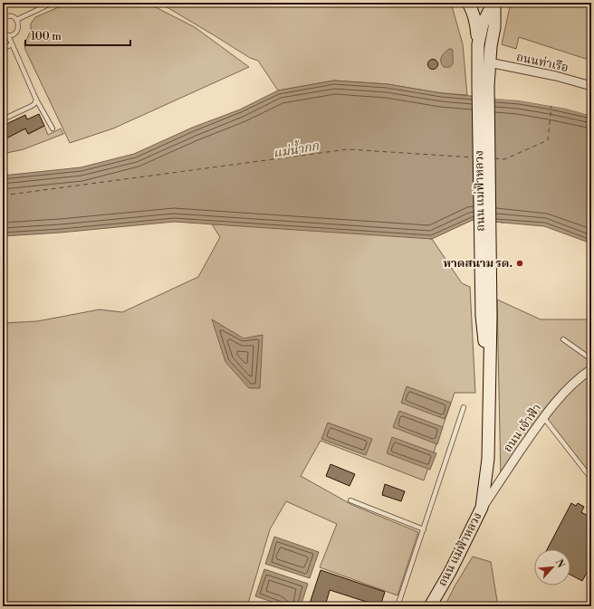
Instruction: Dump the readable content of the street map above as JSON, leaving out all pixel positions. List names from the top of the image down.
{
  "streets": {
    "street": ["ถนนท่าเรือ", "ถนน แม่ฟ้าหลวง", "ถนน เจ้าฟ้า"]
  },
  "crossings": [
    ["ถนนท่าเรือ", "ถนน แม่ฟ้าหลวง"],
    ["ถนน แม่ฟ้าหลวง", "ถนน เจ้าฟ้า"]
  ],
  "water": ["แม่น้ำกก"],
  "places": ["หาดสนาม รด."],
  "scale_bar": "100 m",
  "north": "top right"
}
